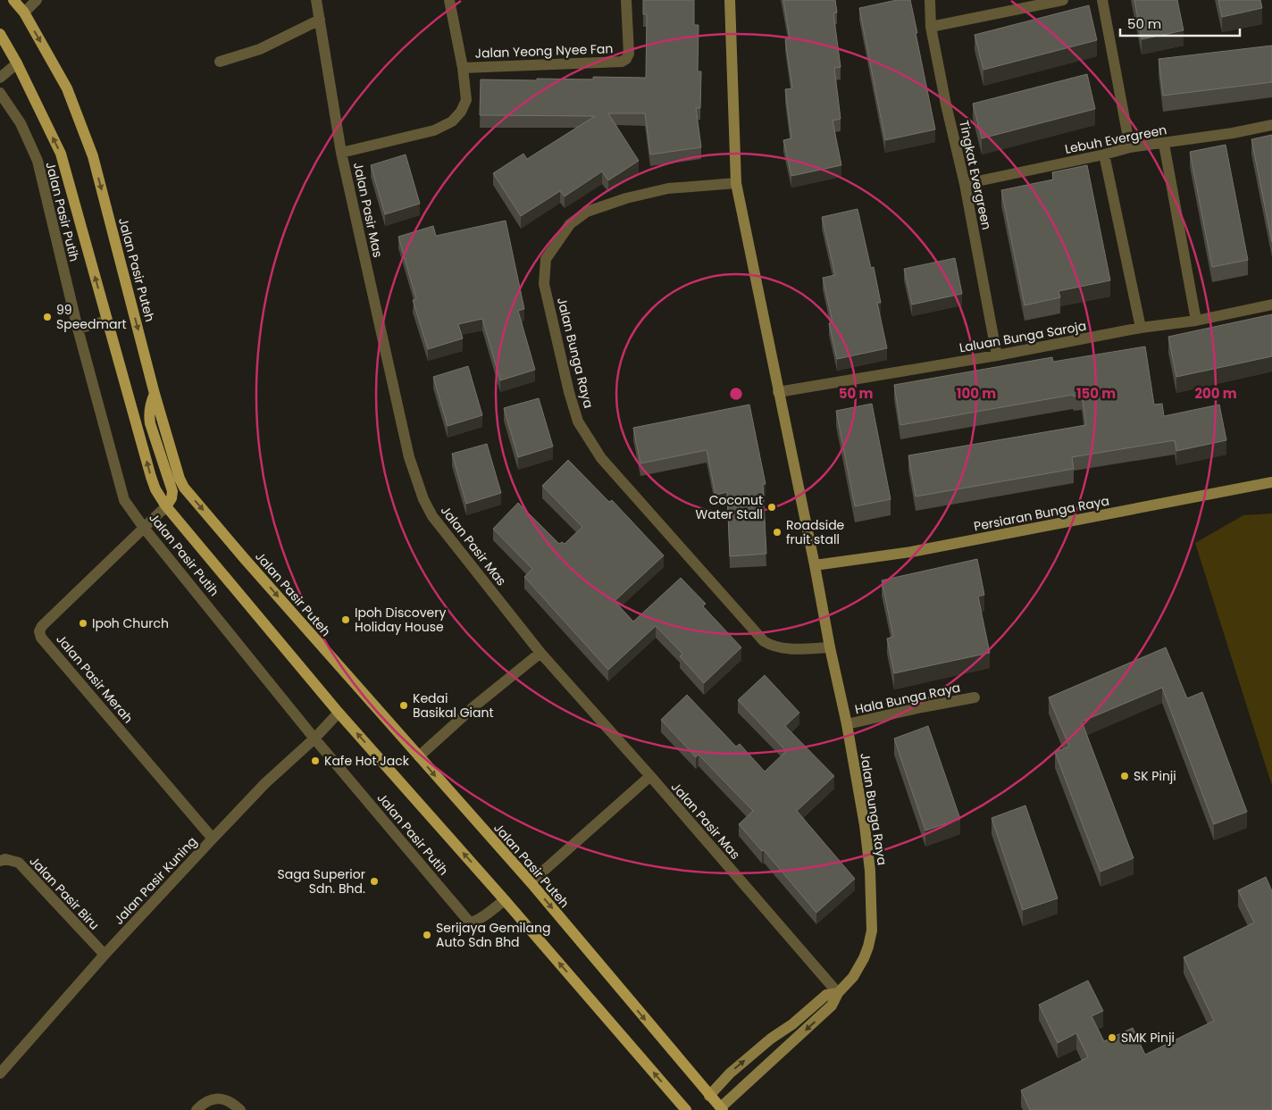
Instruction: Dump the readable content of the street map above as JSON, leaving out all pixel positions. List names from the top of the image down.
{
  "streets": {
    "main road": ["Jalan Pasir Puteh", "Jalan Bunga Raya", "Persiaran Bunga Raya"],
    "street": [
      "Jalan Yeong Nyee Fan",
      "Lebuh Evergreen",
      "Tingkat Evergreen",
      "Jalan Pasir Mas",
      "Jalan Pasir Putih",
      "Laluan Bunga Saroja",
      "Jalan Pasir Merah",
      "Hala Bunga Raya",
      "Jalan Pasir Kuning",
      "Jalan Pasir Biru"
    ]
  },
  "crossings": [
    ["Lebuh Evergreen", "Tingkat Evergreen"],
    ["Tingkat Evergreen", "Laluan Bunga Saroja"],
    ["Jalan Pasir Mas", "Jalan Bunga Raya"],
    ["Jalan Pasir Putih", "Jalan Pasir Merah"],
    ["Jalan Pasir Putih", "Jalan Pasir Kuning"],
    ["Jalan Pasir Puteh", "Jalan Bunga Raya"],
    ["Laluan Bunga Saroja", "Jalan Bunga Raya"],
    ["Jalan Bunga Raya", "Persiaran Bunga Raya"],
    ["Jalan Bunga Raya", "Hala Bunga Raya"],
    ["Jalan Pasir Merah", "Jalan Pasir Kuning"],
    ["Jalan Pasir Kuning", "Jalan Pasir Biru"]
  ],
  "places": [
    "99 Speedmart",
    "Coconut Water Stall",
    "Roadside fruit stall",
    "Ipoh Discovery Holiday House",
    "Ipoh Church",
    "Kedai Basikal Giant",
    "Kafe Hot Jack",
    "SK Pinji",
    "Saga Superior Sdn. Bhd.",
    "Serijaya Gemilang Auto Sdn Bhd",
    "SMK Pinji"
  ],
  "scale_bar": "50 m",
  "rings": [
    "50 m",
    "100 m",
    "150 m",
    "200 m"
  ]
}
